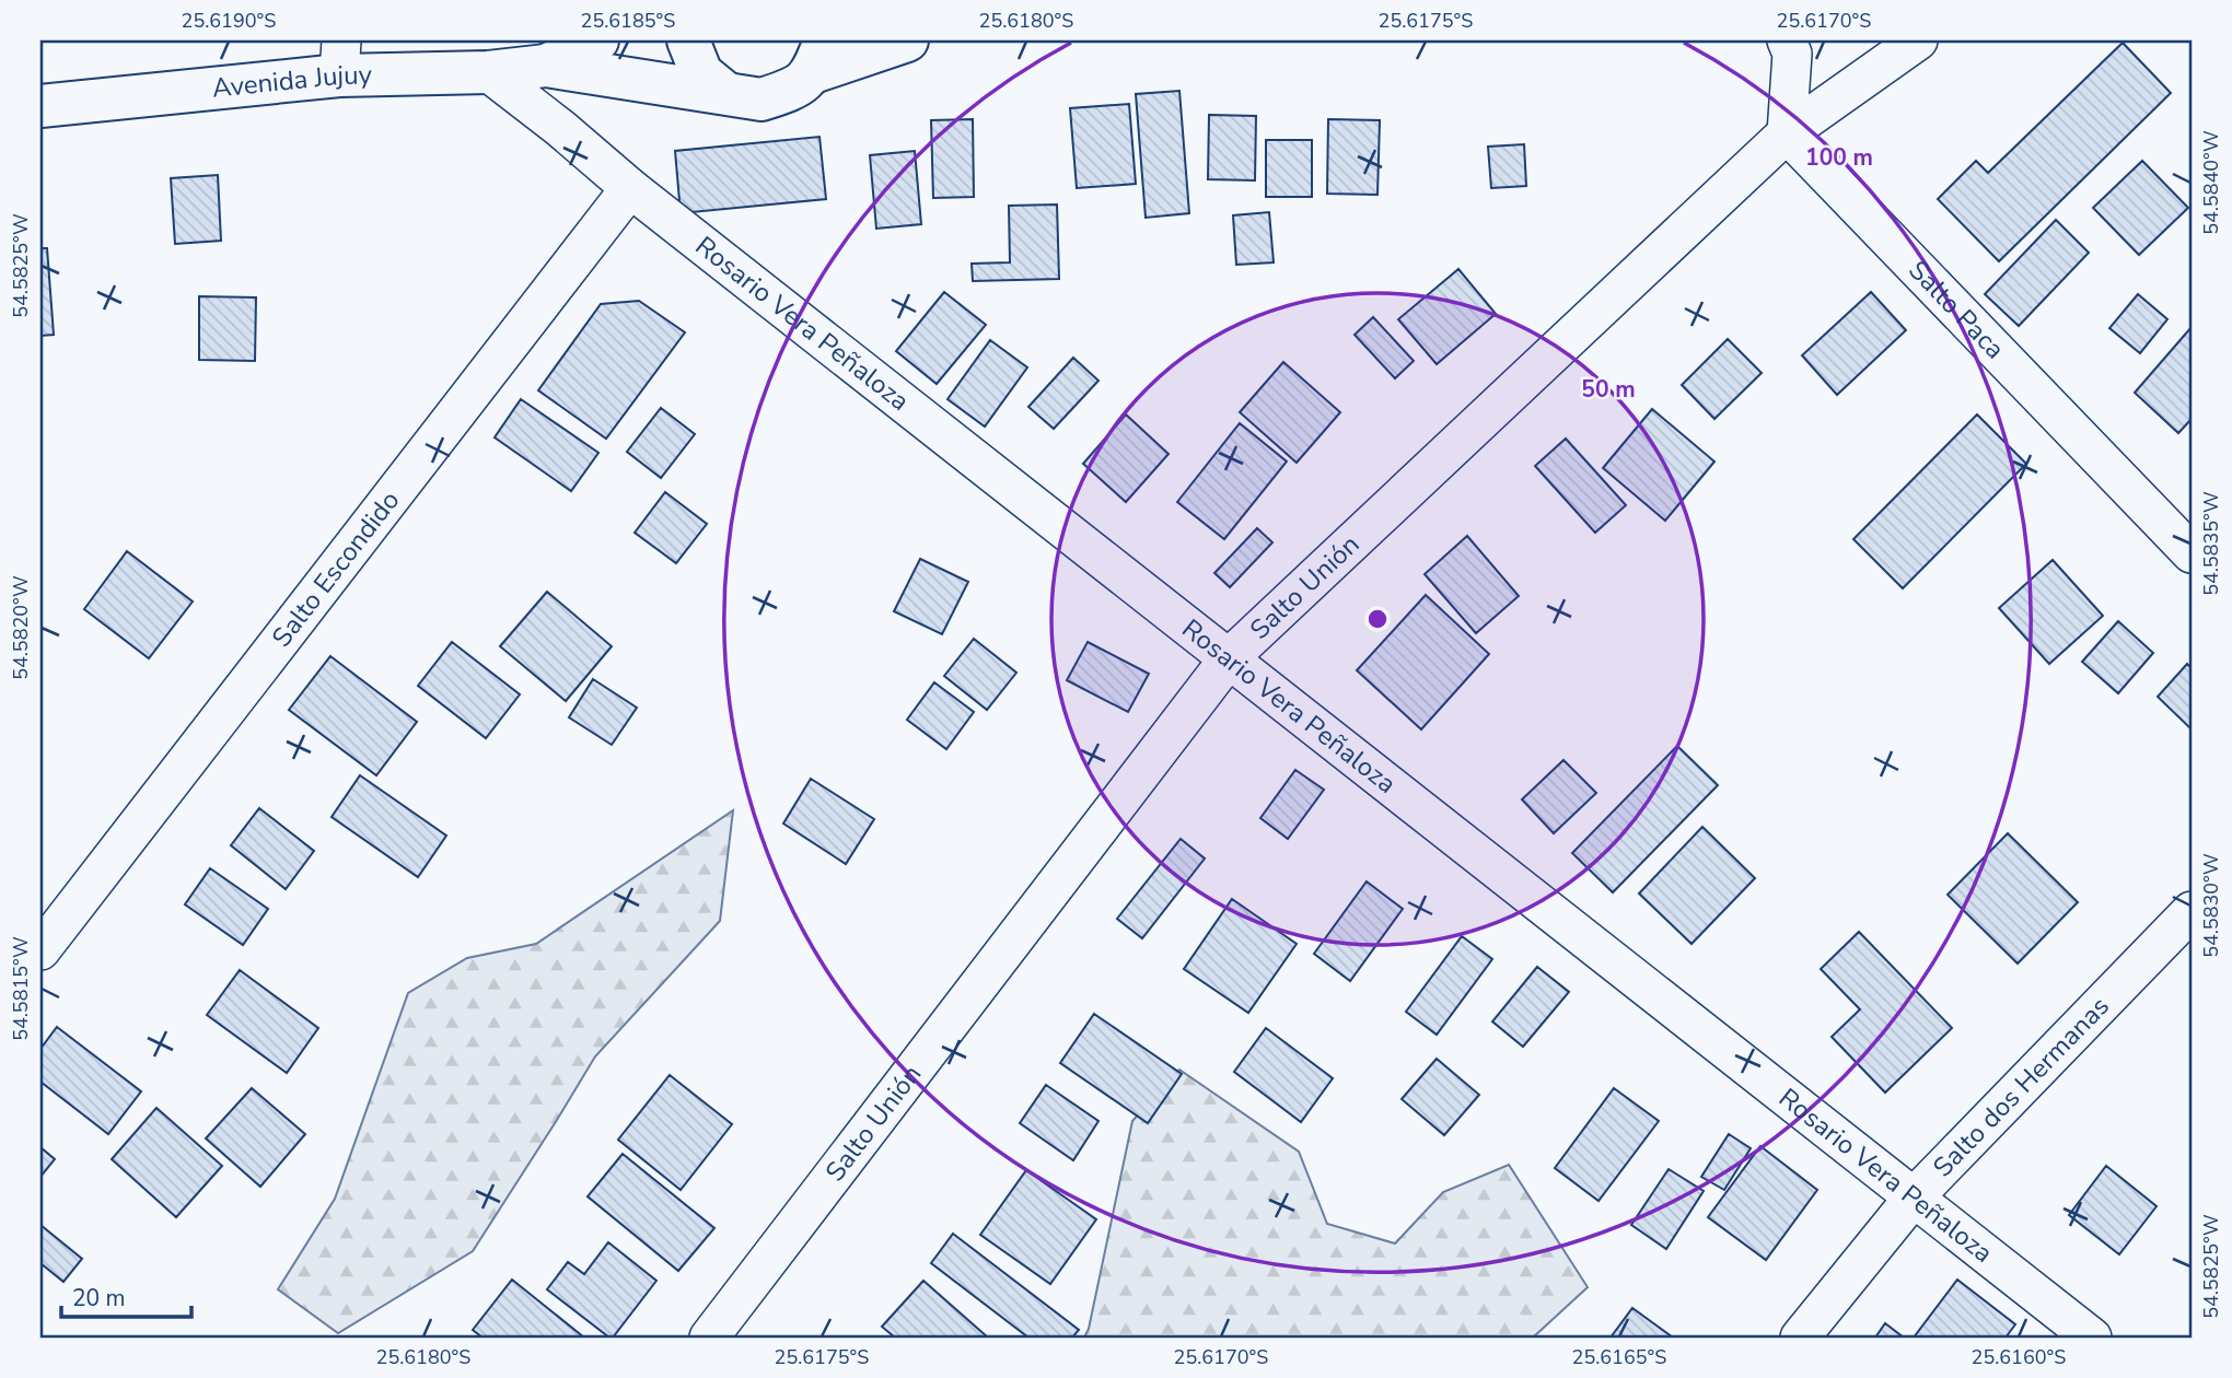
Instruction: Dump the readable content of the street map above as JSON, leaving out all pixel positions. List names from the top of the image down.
{
  "streets": {
    "street": [
      "Avenida Jujuy",
      "Salto Paca",
      "Rosario Vera Peñaloza",
      "Salto Escondido",
      "Salto Unión",
      "Salto dos Hermanas"
    ]
  },
  "crossings": [
    ["Avenida Jujuy", "Rosario Vera Peñaloza"],
    ["Salto Paca", "Salto Unión"],
    ["Rosario Vera Peñaloza", "Salto Escondido"],
    ["Rosario Vera Peñaloza", "Salto Unión"],
    ["Rosario Vera Peñaloza", "Salto dos Hermanas"]
  ],
  "scale_bar": "20 m",
  "coordinates": [
    "25.6190°S",
    "25.6185°S",
    "25.6180°S",
    "25.6175°S",
    "25.6170°S",
    "54.5840°W",
    "54.5825°W",
    "54.5835°W",
    "54.5820°W",
    "54.5830°W",
    "54.5815°W",
    "25.6165°S",
    "25.6160°S"
  ],
  "rings": ["100 m", "50 m"]
}
